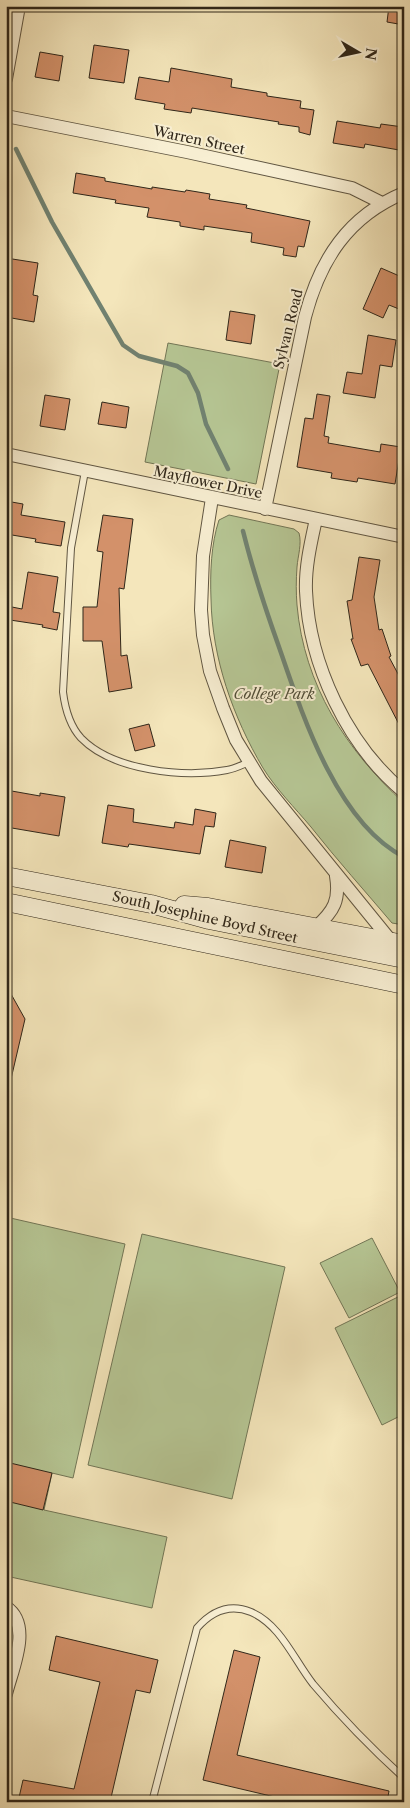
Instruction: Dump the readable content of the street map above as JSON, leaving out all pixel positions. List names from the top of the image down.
{
  "streets": {
    "main road": ["South Josephine Boyd Street"],
    "street": ["Warren Street", "Sylvan Road", "Mayflower Drive"]
  },
  "crossings": [
    ["Warren Street", "Sylvan Road"],
    ["Sylvan Road", "Mayflower Drive"]
  ],
  "parks": ["College Park"],
  "north": "right"
}
